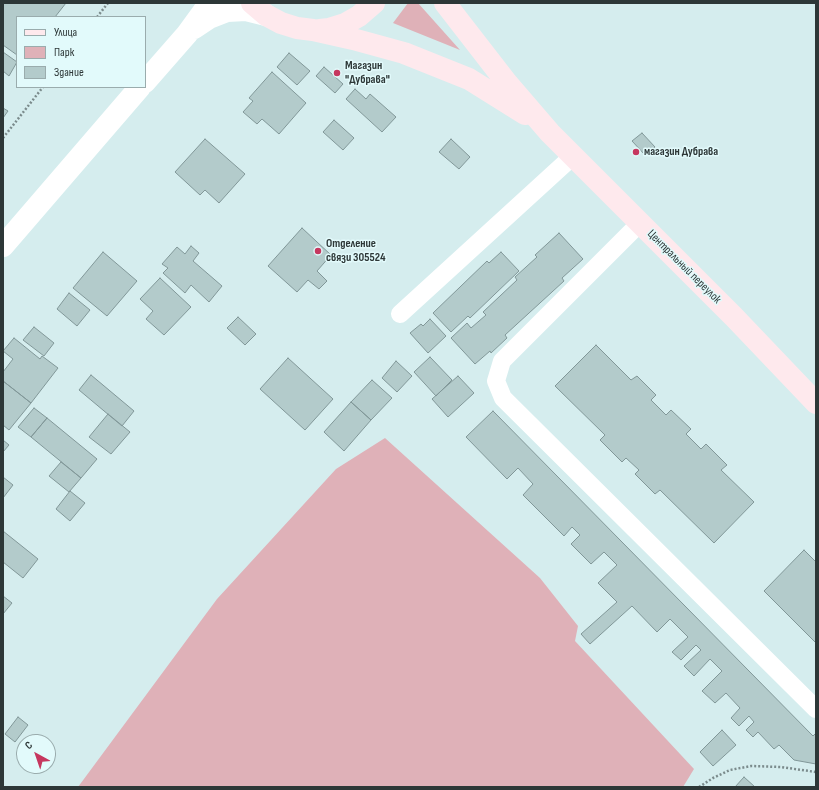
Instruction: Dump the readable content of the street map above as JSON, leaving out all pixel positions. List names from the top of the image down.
{
  "streets": {
    "main road": ["Центральный переулок"]
  },
  "places": ["Магазин \"Дубрава\"", "магазин Дубрава", "Отделение связи 305524"],
  "legend": ["Улица", "Парк", "Здание"],
  "north": "top left"
}
